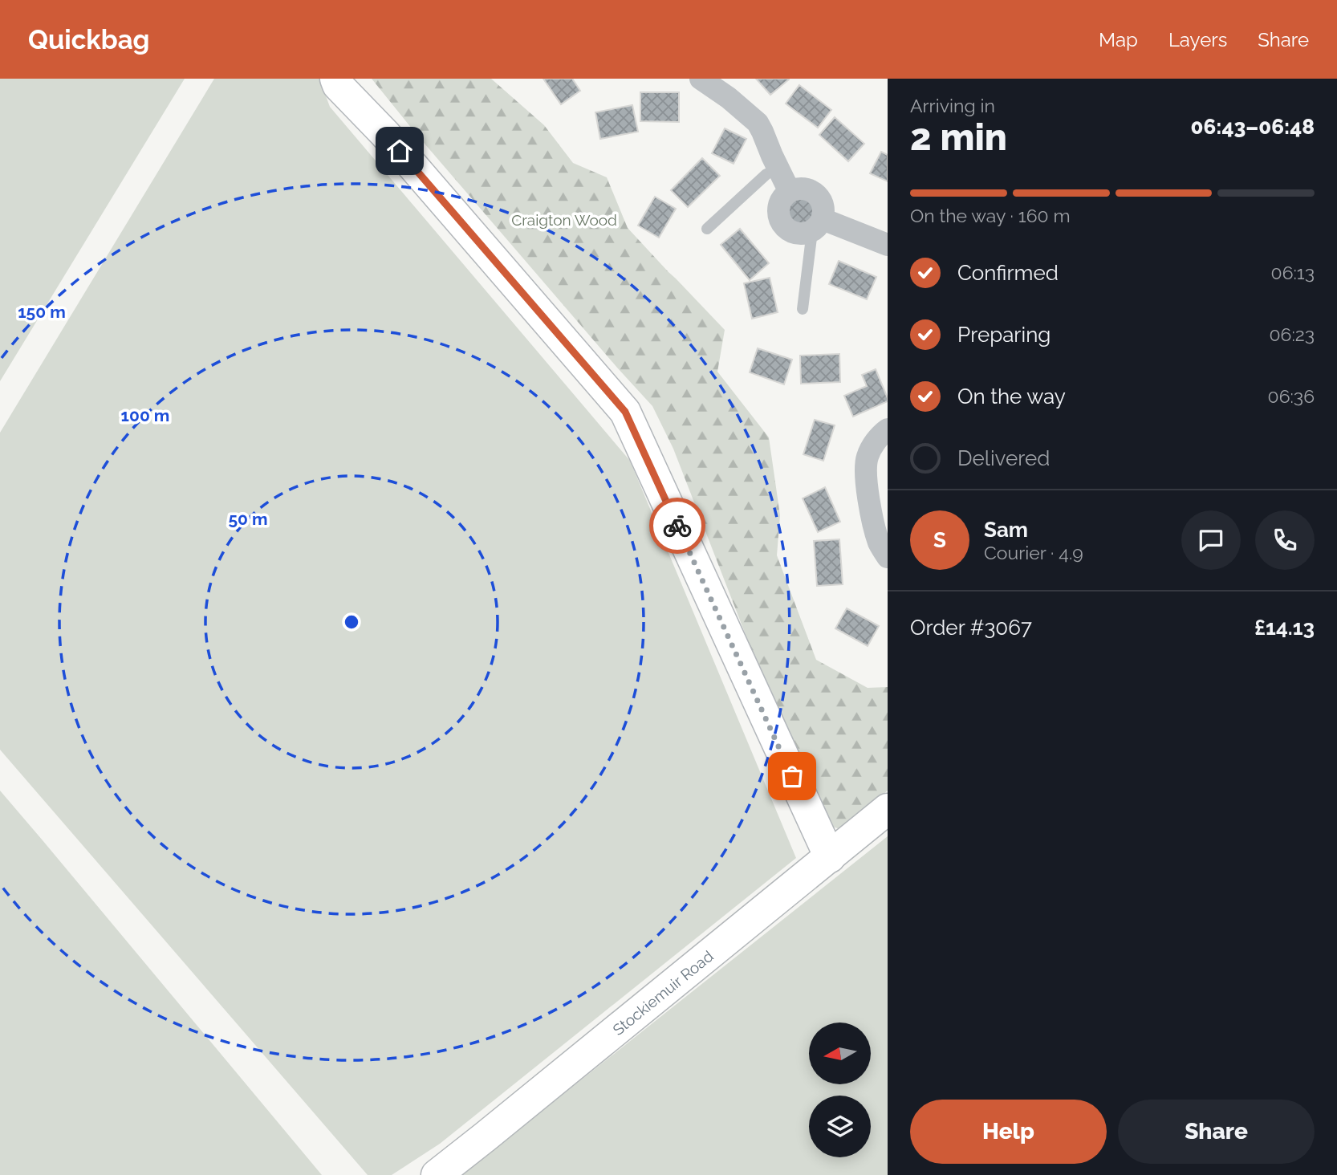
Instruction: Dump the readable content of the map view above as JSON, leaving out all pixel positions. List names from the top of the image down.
{
  "streets": {
    "street": ["Stockiemuir Road"]
  },
  "parks": ["Craigton Wood"],
  "north": "left",
  "page": {
    "header": "Quickbag",
    "nav": ["Map", "Layers", "Share"],
    "heading": ["2 min", "Arriving in", "06:43–06:48"],
    "panel": [
      "Sam",
      "Courier · 4.9",
      "Order #3067",
      "£14.13"
    ],
    "bar": "On the way · 160 m",
    "list": [
      ["Confirmed", "06:13"],
      ["Preparing", "06:23"],
      ["On the way", "06:36"],
      "Delivered"
    ],
    "round": "S",
    "buttons": ["Help", "Share"]
  },
  "rings": ["150 m", "100 m", "50 m"]
}
